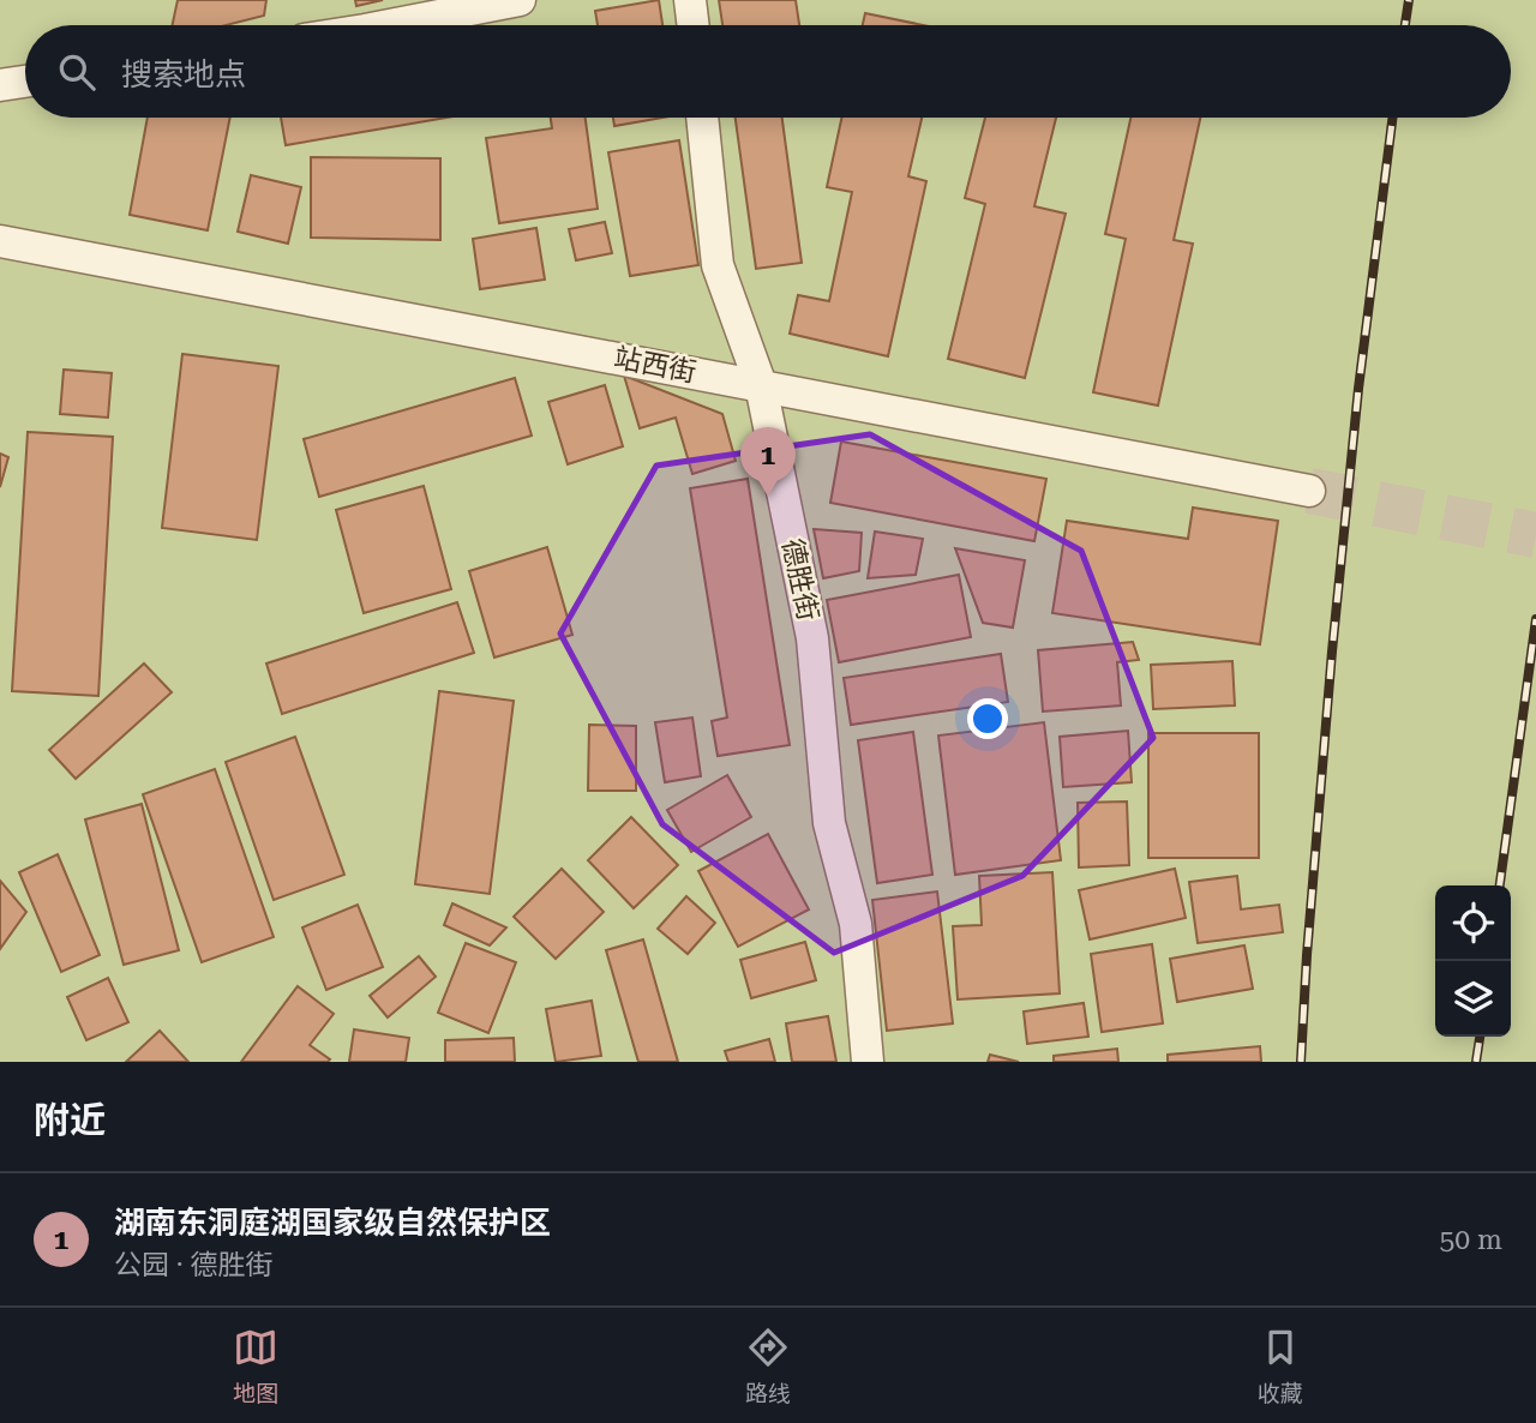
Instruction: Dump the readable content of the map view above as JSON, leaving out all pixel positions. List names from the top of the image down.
{
  "streets": {
    "street": ["站西街", "德胜街"]
  },
  "crossings": [
    ["站西街", "德胜街"]
  ],
  "page": {
    "search": "搜索地点",
    "pins": "1",
    "heading": "附近",
    "list": [
      {
        "mark": "1",
        "name": "湖南东洞庭湖国家级自然保护区",
        "note": "公园 · 德胜街",
        "value": "50 m"
      }
    ],
    "nav": ["地图", "路线", "收藏"]
  }
}
